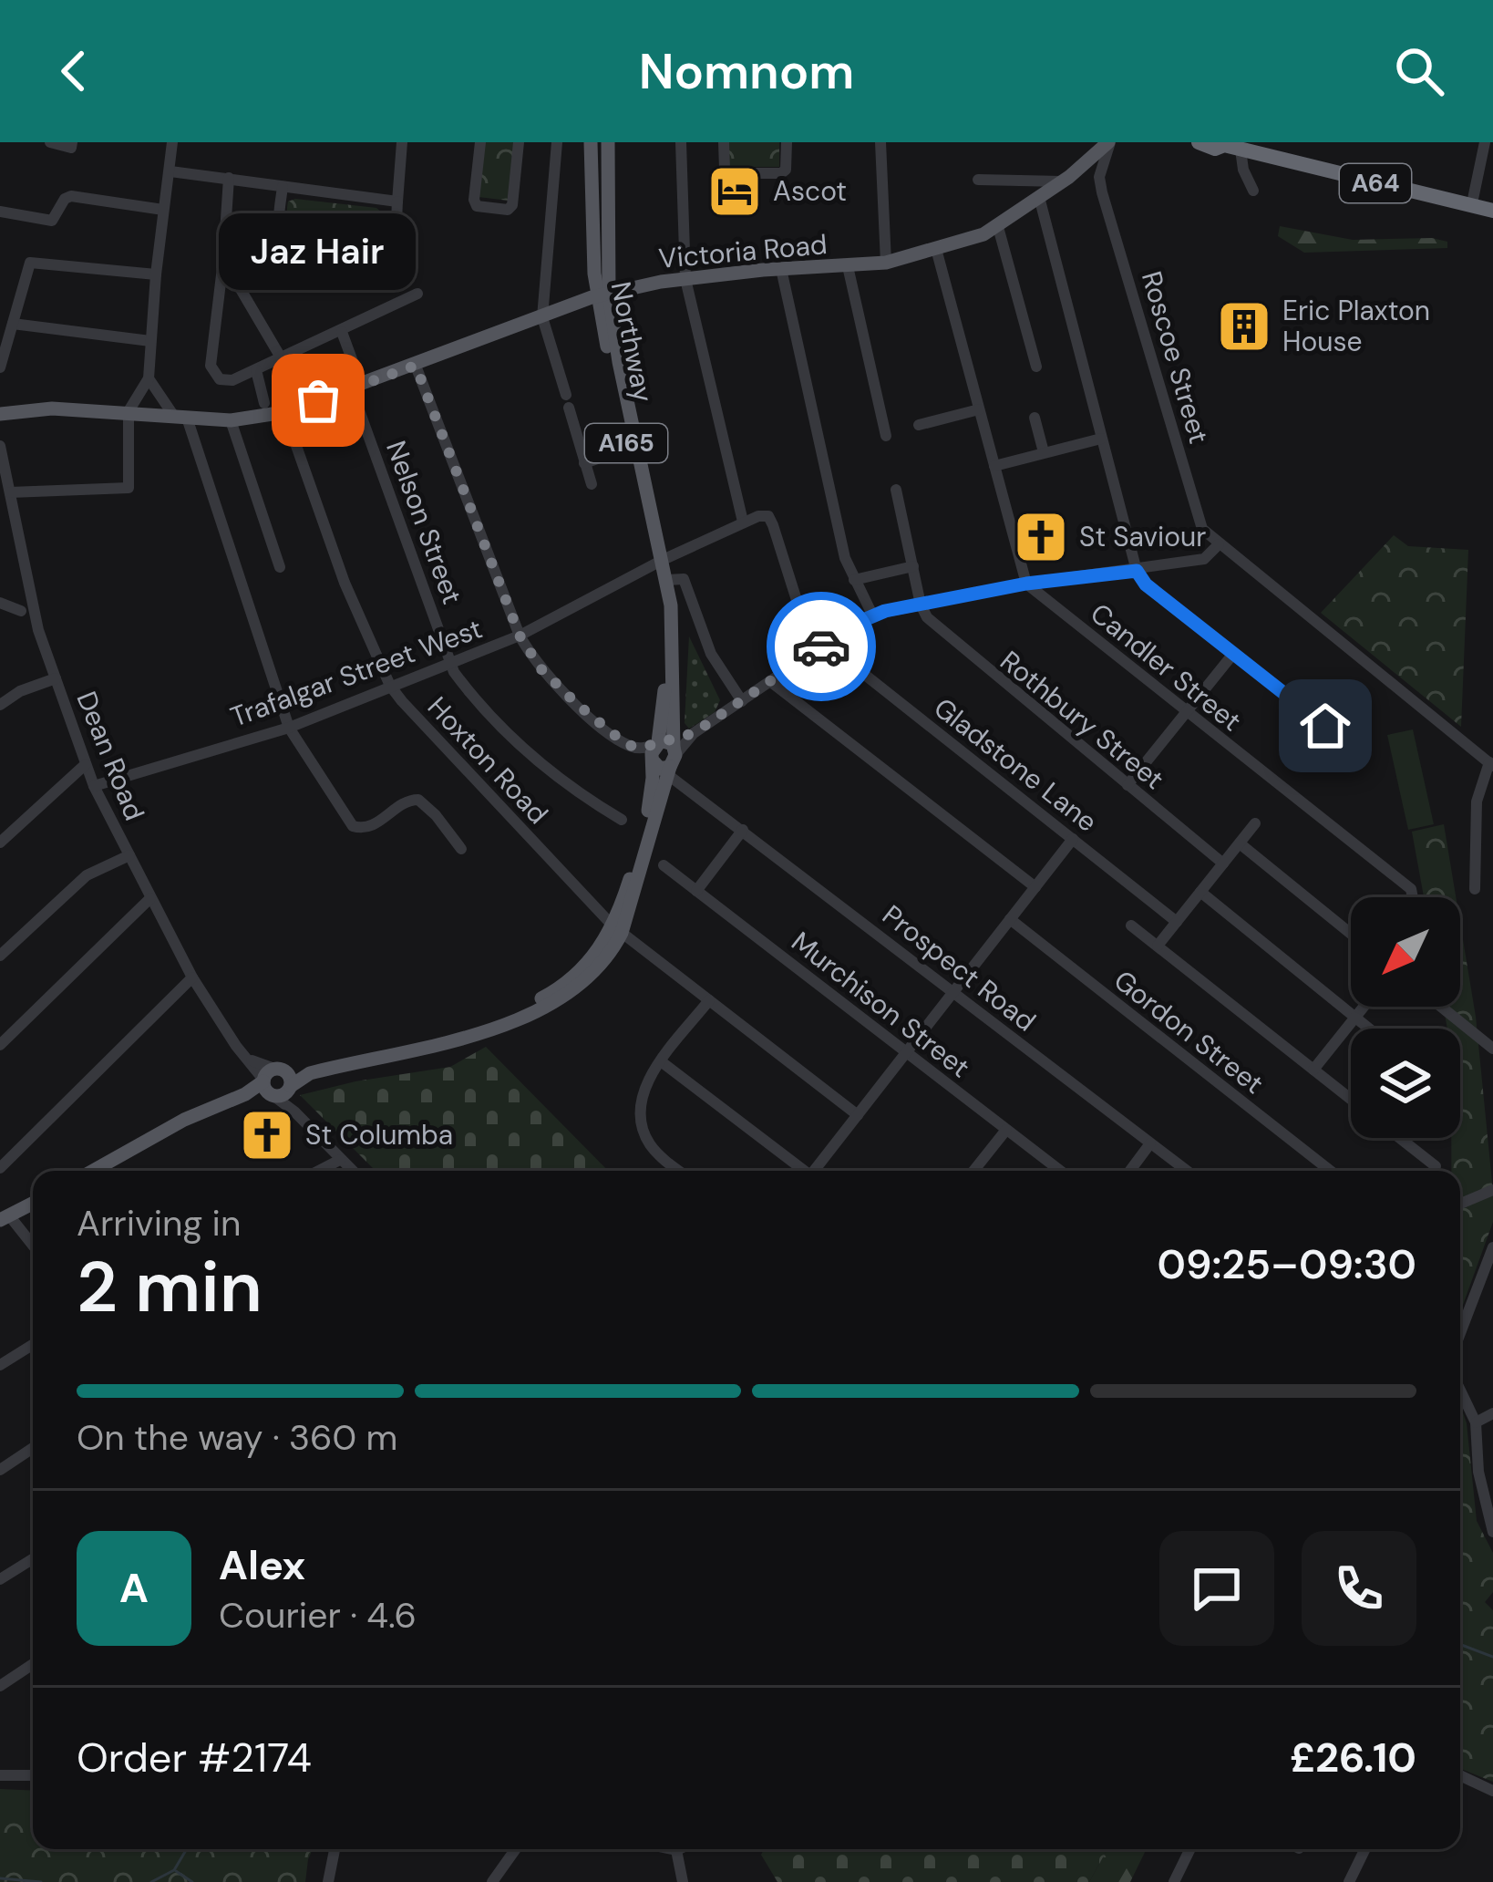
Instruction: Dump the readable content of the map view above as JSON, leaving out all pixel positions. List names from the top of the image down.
{
  "streets": {
    "highway": ["A64"],
    "main road": ["Victoria Road", "Northway", "A165"],
    "street": [
      "Roscoe Street",
      "Nelson Street",
      "Candler Street",
      "Trafalgar Street West",
      "Rothbury Street",
      "Dean Road",
      "Hoxton Road",
      "Gladstone Lane",
      "Prospect Road",
      "Murchison Street",
      "Gordon Street"
    ]
  },
  "crossings": [
    ["Victoria Road", "Northway"],
    ["Victoria Road", "Roscoe Street"],
    ["Victoria Road", "Nelson Street"],
    ["Victoria Road", "Hoxton Road"],
    ["Victoria Road", "Prospect Road"],
    ["Northway", "A165"],
    ["Northway", "Trafalgar Street West"],
    ["Northway", "Prospect Road"],
    ["A165", "Dean Road"],
    ["A165", "Hoxton Road"],
    ["A165", "Prospect Road"],
    ["Nelson Street", "Trafalgar Street West"],
    ["Trafalgar Street West", "Dean Road"],
    ["Trafalgar Street West", "Hoxton Road"],
    ["Trafalgar Street West", "Prospect Road"]
  ],
  "places": {
    "hotel": ["Ascot"],
    "building": ["Eric Plaxton House"],
    "other": ["Jaz Hair"],
    "church": ["St Saviour", "St Columba"]
  },
  "north": "bottom left",
  "page": {
    "header": "Nomnom",
    "bubble": "Jaz Hair",
    "heading": ["2 min", "Arriving in", "09:25–09:30"],
    "panel": [
      "Alex",
      "Courier · 4.6",
      "Order #2174",
      "£26.10"
    ],
    "bar": "On the way · 360 m",
    "round": "A"
  }
}
